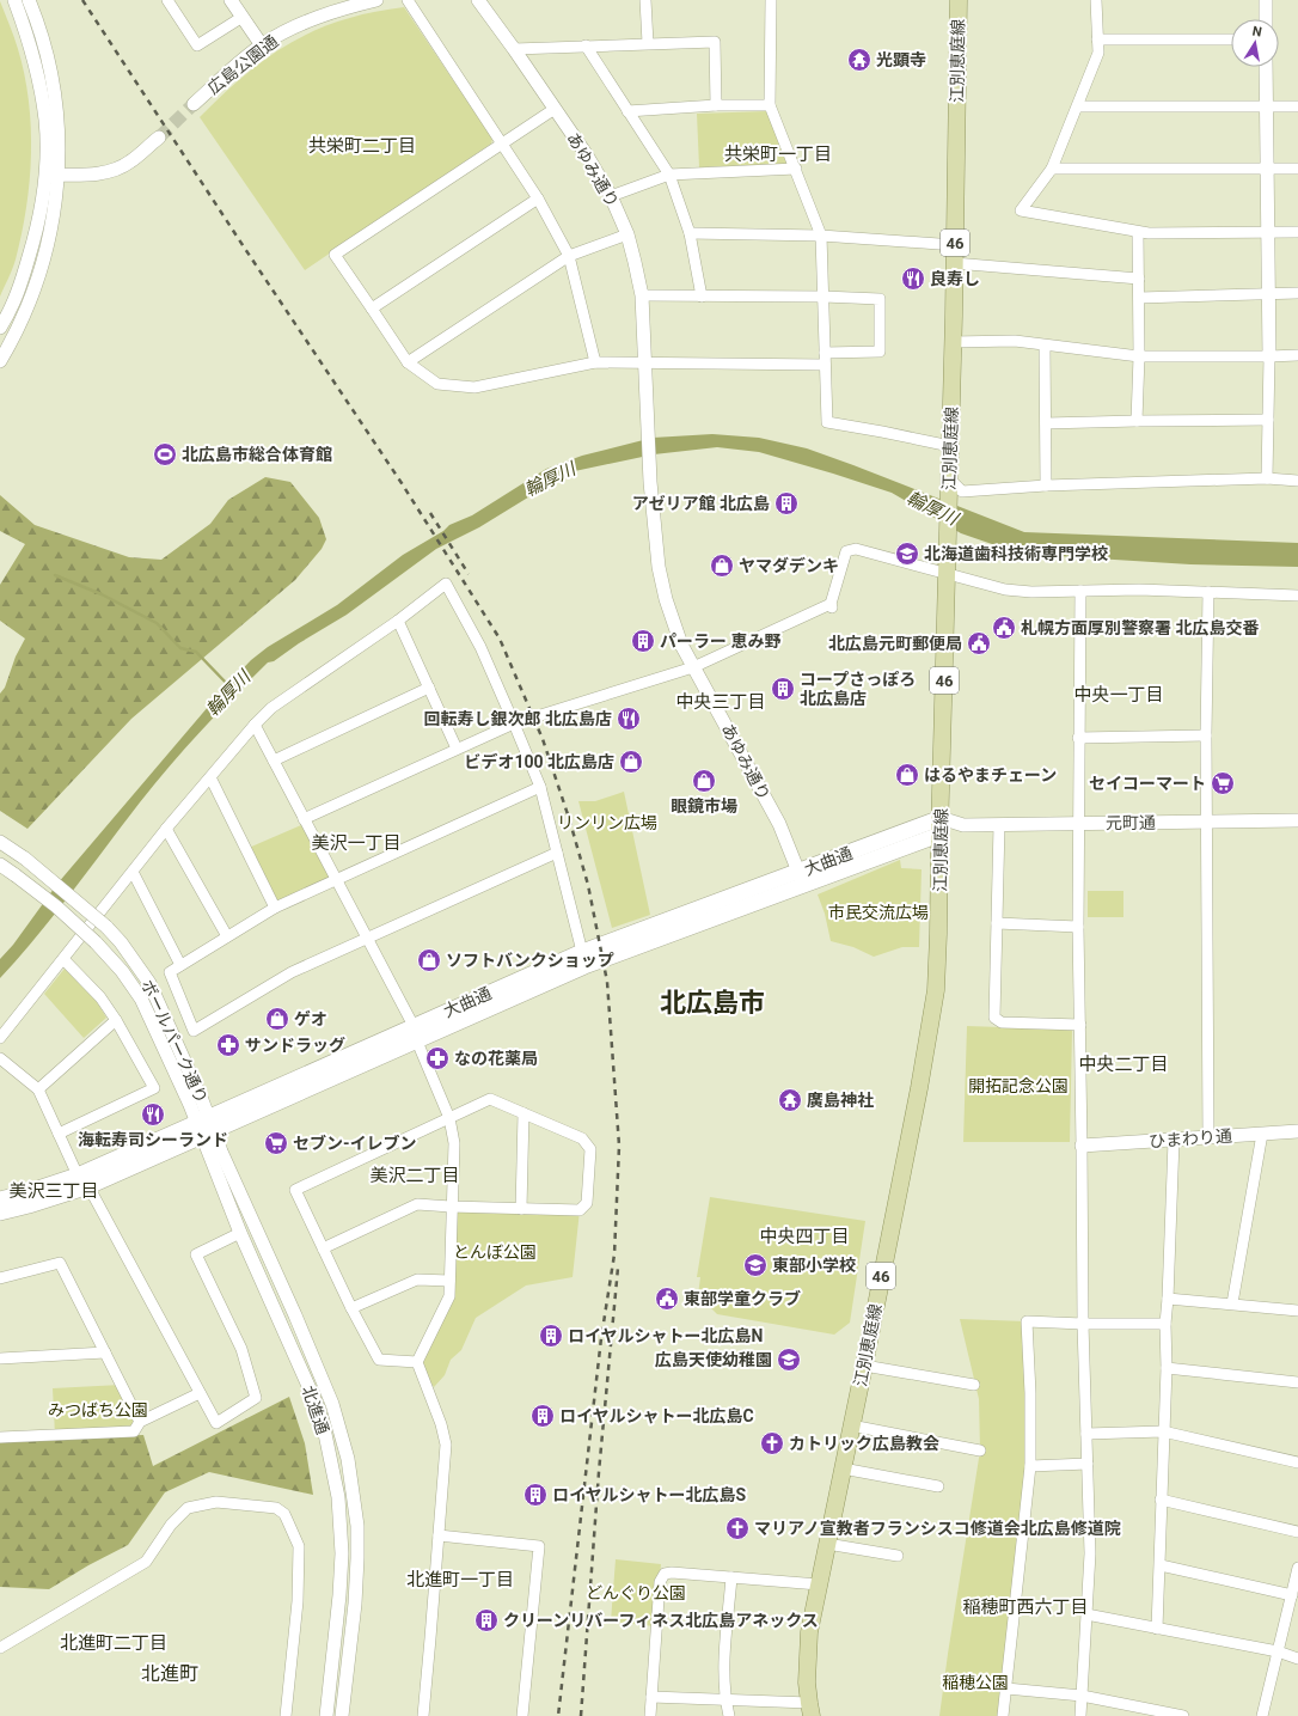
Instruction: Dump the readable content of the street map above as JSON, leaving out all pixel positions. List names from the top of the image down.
{
  "streets": {
    "main road": ["江別恵庭線", "46", "大曲通"],
    "street": [
      "広島公園通",
      "あゆみ通り",
      "元町通",
      "ボールパーク通り",
      "ひまわり通",
      "北進通"
    ]
  },
  "crossings": [
    ["江別恵庭線", "元町通"],
    ["江別恵庭線", "大曲通"],
    ["あゆみ通り", "大曲通"],
    ["元町通", "大曲通"],
    ["大曲通", "ボールパーク通り"],
    ["大曲通", "北進通"],
    ["ボールパーク通り", "北進通"]
  ],
  "districts": [
    "共栄町二丁目",
    "共栄町一丁目",
    "中央一丁目",
    "中央三丁目",
    "美沢一丁目",
    "北広島市",
    "中央二丁目",
    "美沢二丁目",
    "美沢三丁目",
    "中央四丁目",
    "北進町一丁目",
    "稲穂町西六丁目",
    "北進町二丁目",
    "北進町"
  ],
  "water": ["輪厚川"],
  "parks": [
    "リンリン広場",
    "市民交流広場",
    "開拓記念公園",
    "とんぼ公園",
    "みつばち公園",
    "どんぐり公園",
    "稲穂公園"
  ],
  "places": {
    "temple": ["光顕寺", "廣島神社"],
    "restaurant": ["良寿し", "回転寿し銀次郎 北広島店", "海転寿司シーランド"],
    "sports": ["北広島市総合体育館"],
    "building": [
      "アゼリア館 北広島",
      "パーラー 恵み野",
      "コープさっぽろ 北広島店",
      "ロイヤルシャトー北広島N",
      "ロイヤルシャトー北広島C",
      "ロイヤルシャトー北広島S",
      "クリーンリバーフィネス北広島アネックス"
    ],
    "school or university": ["北海道歯科技術専門学校", "東部小学校", "広島天使幼稚園"],
    "shop": [
      "ヤマダデンキ",
      "ビデオ100 北広島店",
      "はるやまチェーン",
      "眼鏡市場",
      "ソフトバンクショップ",
      "ゲオ"
    ],
    "public building": ["札幌方面厚別警察署 北広島交番", "北広島元町郵便局", "東部学童クラブ"],
    "supermarket": ["セイコーマート", "セブン-イレブン"],
    "pharmacy": ["サンドラッグ", "なの花薬局"],
    "church": ["カトリック広島教会", "マリアノ宣教者フランシスコ修道会北広島修道院"]
  },
  "north": "top"
}
